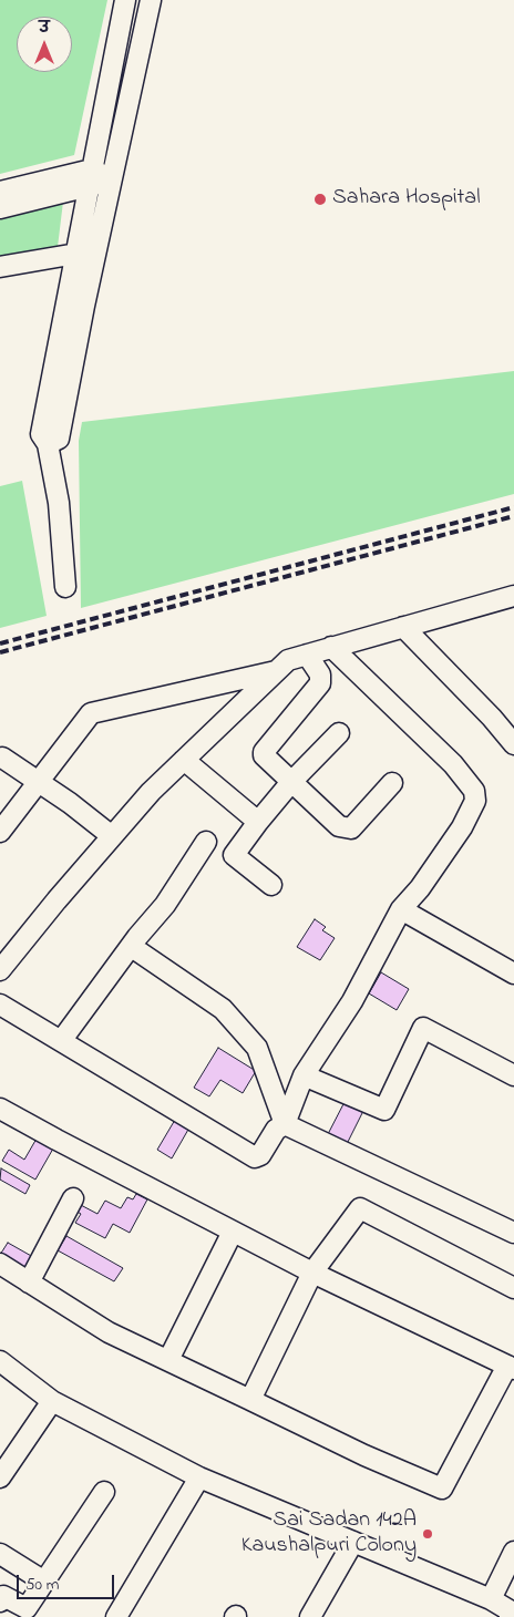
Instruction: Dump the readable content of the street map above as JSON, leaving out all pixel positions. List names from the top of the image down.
{
  "places": ["Sahara Hospital", "Sai Sadan 142A Kaushalpuri Colony"],
  "scale_bar": "50 m",
  "north": "top"
}
